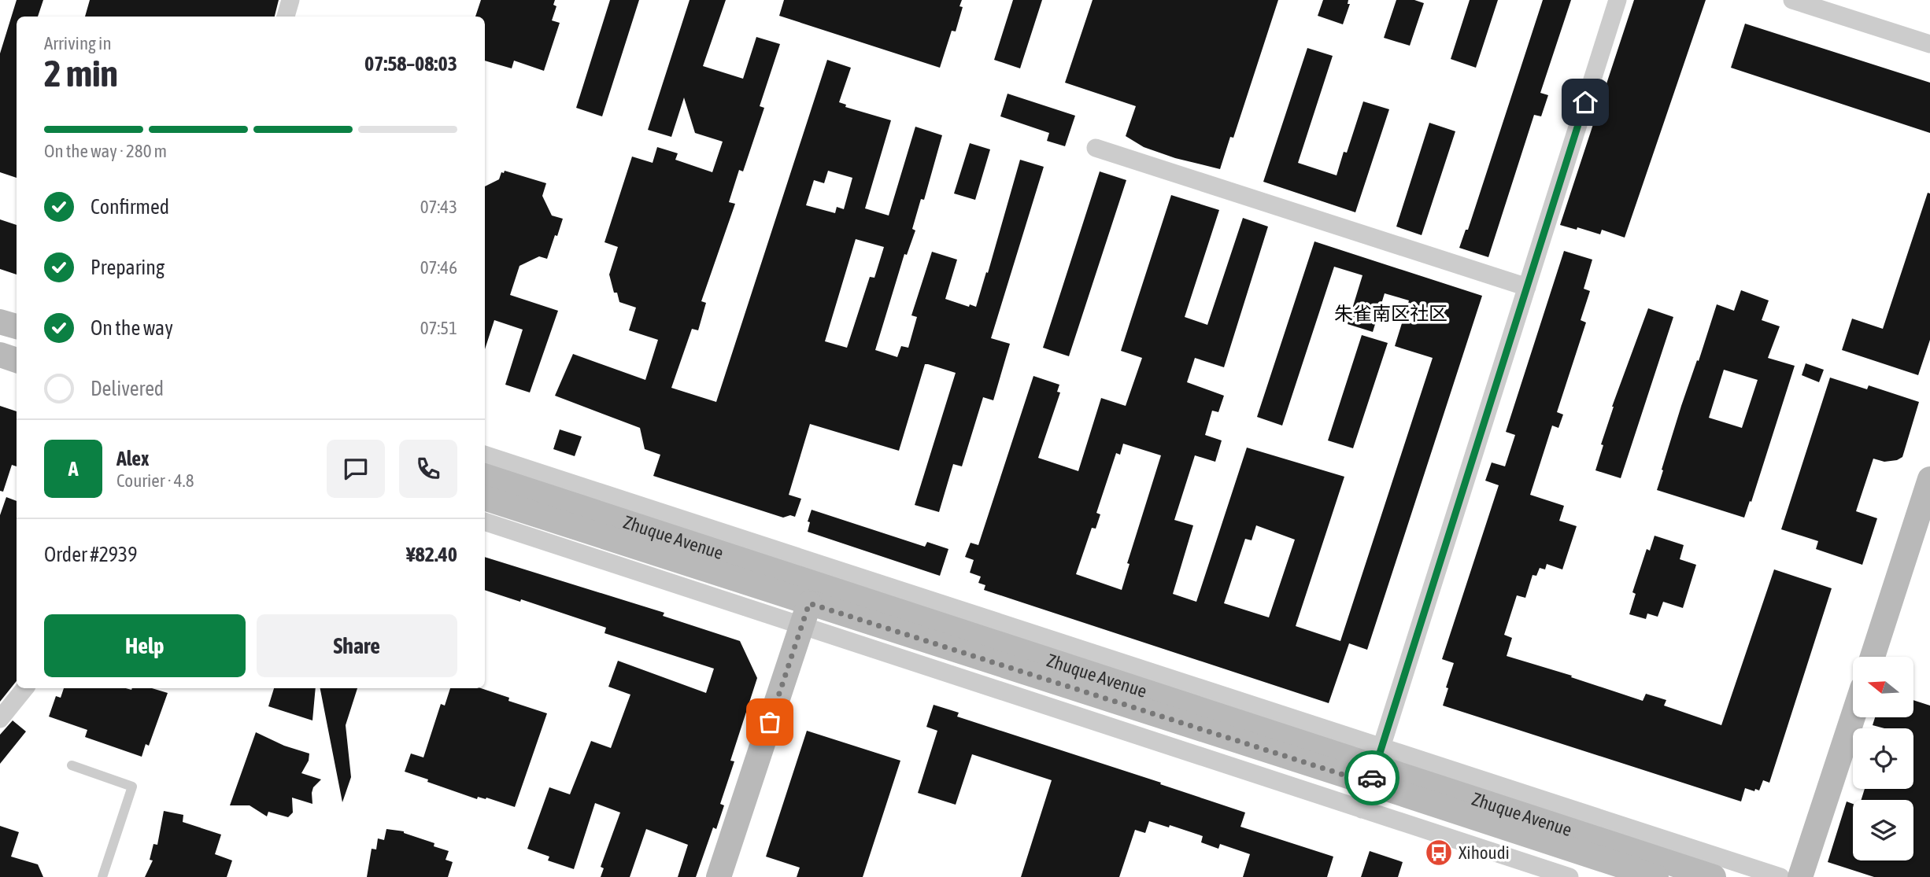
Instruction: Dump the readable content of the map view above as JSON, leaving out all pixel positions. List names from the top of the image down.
{
  "streets": {
    "main road": ["Zhuque Avenue"]
  },
  "districts": ["朱雀南区社区"],
  "places": {
    "bus stop": ["Xihoudi"]
  },
  "north": "left",
  "page": {
    "heading": ["2 min", "Arriving in", "07:58–08:03"],
    "panel": [
      "Alex",
      "Courier · 4.8",
      "Order #2939",
      "¥82.40"
    ],
    "bar": "On the way · 280 m",
    "list": [
      ["Confirmed", "07:43"],
      ["Preparing", "07:46"],
      ["On the way", "07:51"],
      "Delivered"
    ],
    "round": "A",
    "buttons": ["Help", "Share"]
  }
}
